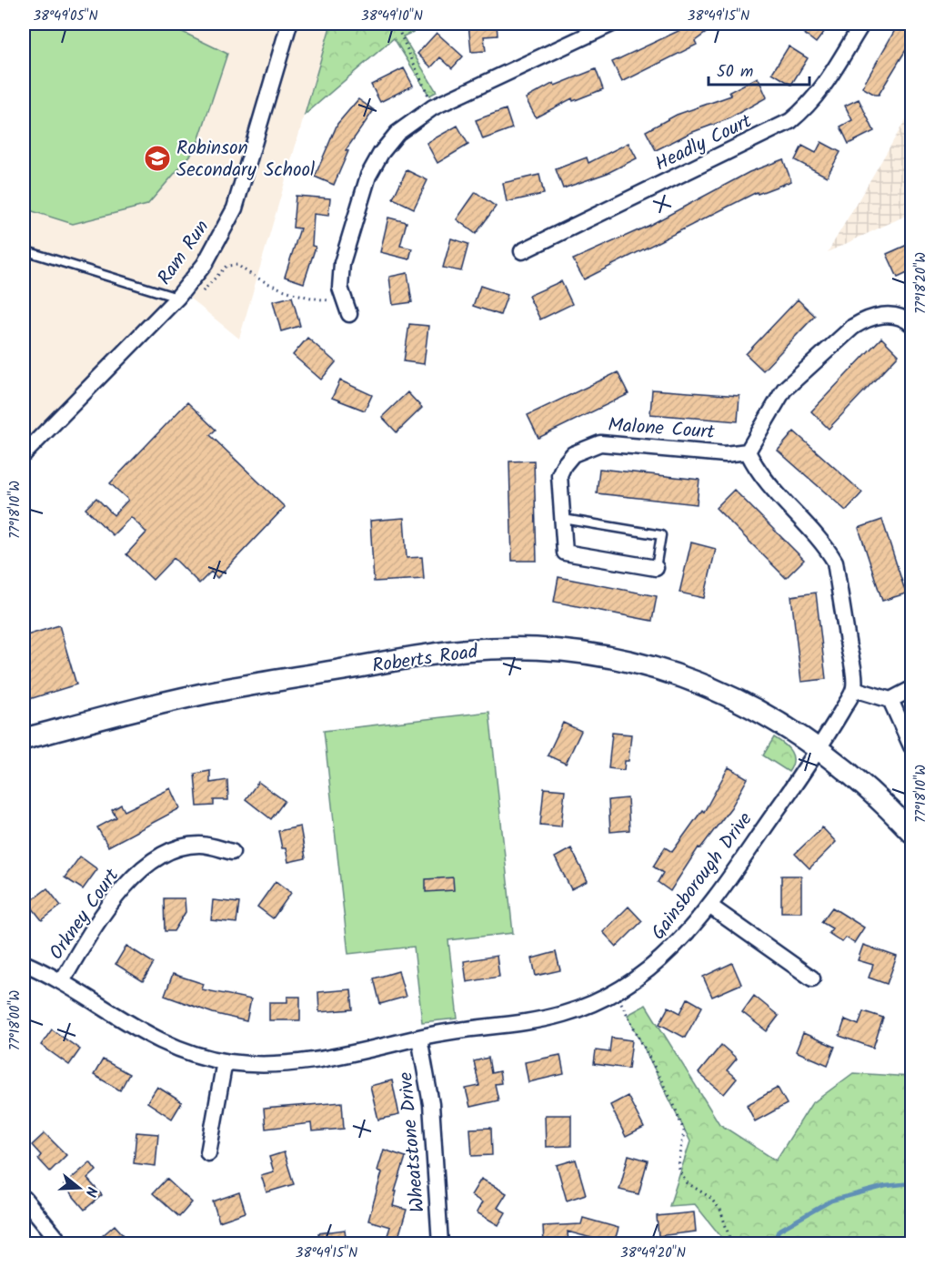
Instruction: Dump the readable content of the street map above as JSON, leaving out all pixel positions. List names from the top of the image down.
{
  "streets": {
    "main road": ["Roberts Road"],
    "street": [
      "Headly Court",
      "Ram Run",
      "Malone Court",
      "Gainsborough Drive",
      "Orkney Court",
      "Wheatstone Drive"
    ]
  },
  "crossings": [
    ["Roberts Road", "Gainsborough Drive"],
    ["Gainsborough Drive", "Orkney Court"],
    ["Gainsborough Drive", "Wheatstone Drive"]
  ],
  "places": {
    "school or university": ["Robinson Secondary School"]
  },
  "scale_bar": "50 m",
  "north": "right",
  "coordinates": [
    "38°49'05\"N",
    "38°49'10\"N",
    "38°49'15\"N",
    "77°18'20\"W",
    "77°18'10\"W",
    "77°18'00\"W",
    "38°49'20\"N"
  ]
}
